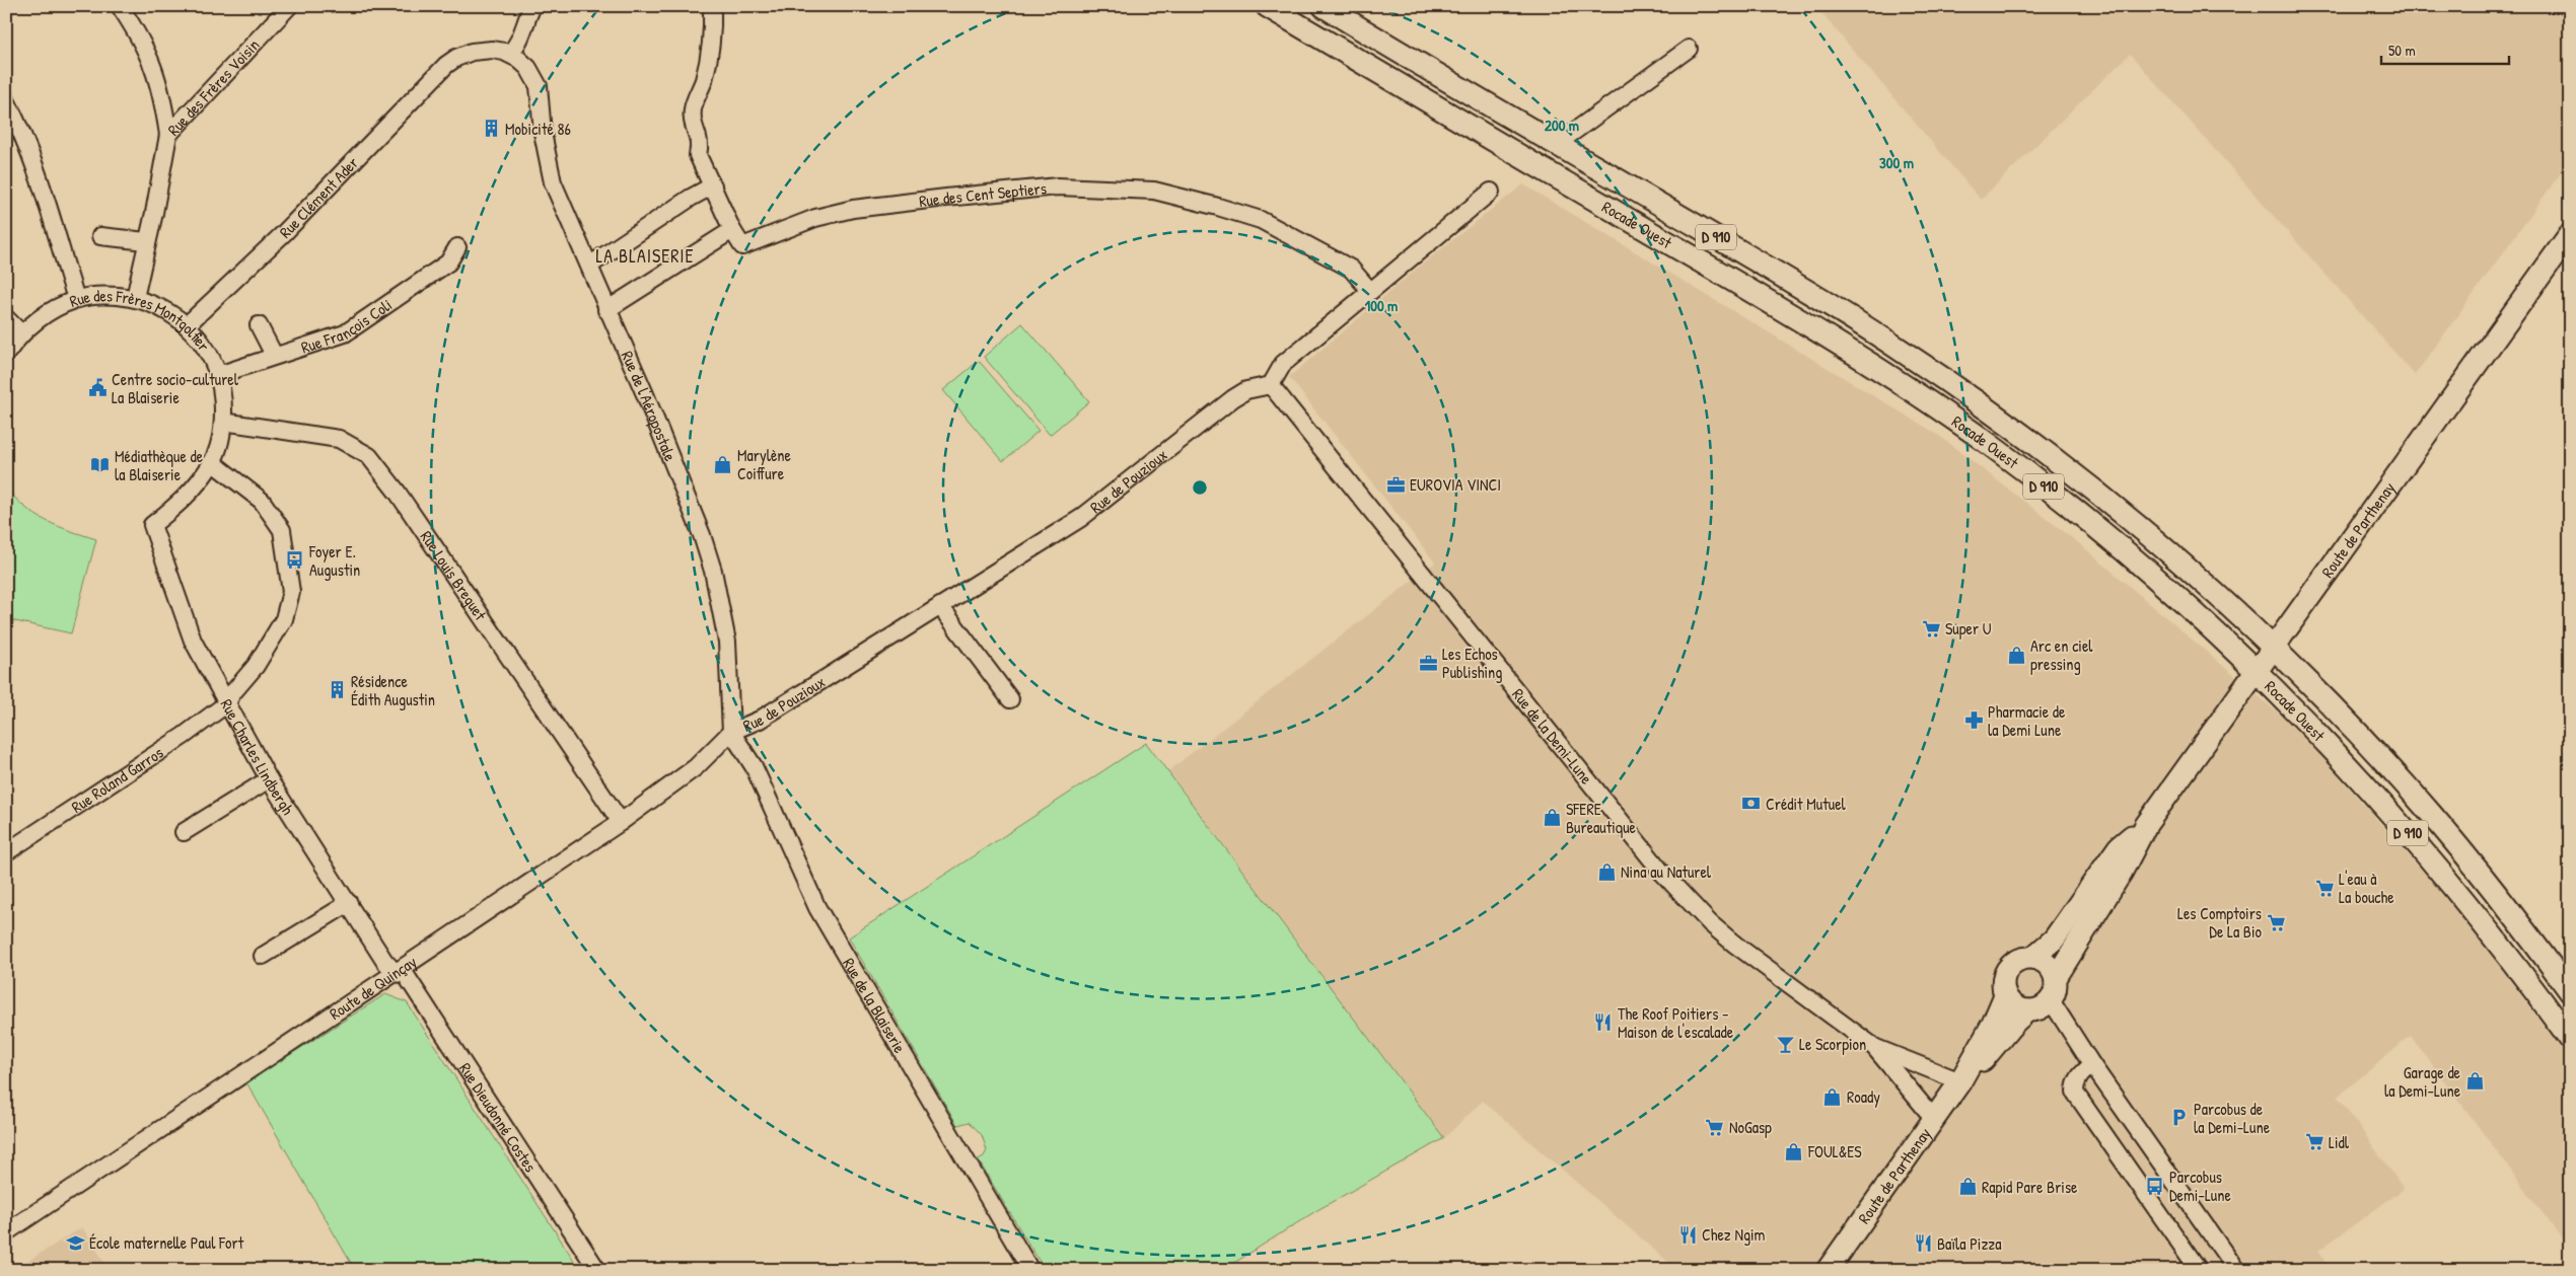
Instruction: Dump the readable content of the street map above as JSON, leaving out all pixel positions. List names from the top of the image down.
{
  "streets": {
    "main road": ["Rocade Ouest", "D 910", "Route de Parthenay"],
    "street": [
      "Rue des Frères Voisin",
      "Rue des Cent Septiers",
      "Rue Clément Ader",
      "Rue François Coli",
      "Rue des Frères Montgolfier",
      "Rue de l'Aéropostale",
      "Rue de Pouzioux",
      "Rue Louis Breguet",
      "Rue de la Demi-Lune",
      "Rue Charles Lindbergh",
      "Rue Roland Garros",
      "Route de Quinçay",
      "Rue de la Blaiserie",
      "Rue Dieudonné Costes"
    ]
  },
  "crossings": [
    ["Rue des Frères Voisin", "Rue des Frères Montgolfier"],
    ["Rue Clément Ader", "Rue des Frères Montgolfier"],
    ["Rue Clément Ader", "Rue de l'Aéropostale"],
    ["Rocade Ouest", "D 910"],
    ["Rocade Ouest", "Route de Parthenay"],
    ["D 910", "Route de Parthenay"],
    ["Rue François Coli", "Rue des Frères Montgolfier"],
    ["Rue des Frères Montgolfier", "Rue Louis Breguet"],
    ["Rue des Frères Montgolfier", "Rue Charles Lindbergh"],
    ["Rue des Frères Montgolfier", "Rue Roland Garros"],
    ["Rue de l'Aéropostale", "Rue de Pouzioux"],
    ["Rue de l'Aéropostale", "Route de Quinçay"],
    ["Rue de l'Aéropostale", "Rue de la Blaiserie"],
    ["Rue de Pouzioux", "Rue de la Demi-Lune"],
    ["Rue de Pouzioux", "Route de Quinçay"],
    ["Rue de Pouzioux", "Rue de la Blaiserie"],
    ["Route de Parthenay", "Rue de la Demi-Lune"],
    ["Rue Louis Breguet", "Route de Quinçay"],
    ["Rue Charles Lindbergh", "Rue Roland Garros"],
    ["Rue Charles Lindbergh", "Route de Quinçay"],
    ["Rue Charles Lindbergh", "Rue Dieudonné Costes"],
    ["Route de Quinçay", "Rue de la Blaiserie"],
    ["Route de Quinçay", "Rue Dieudonné Costes"]
  ],
  "districts": ["LA BLAISERIE"],
  "places": {
    "building": ["Mobicité 86", "Résidence Édith Augustin"],
    "public building": ["Centre socio-culturel La Blaiserie"],
    "shop": [
      "Marylène Coiffure",
      "Arc en ciel pressing",
      "SFERE Bureautique",
      "Nina au Naturel",
      "Garage de la Demi-Lune",
      "Roady",
      "FOUL&ES",
      "Rapid Pare Brise"
    ],
    "library": ["Médiathèque de la Blaiserie"],
    "office": ["EUROVIA VINCI", "Les Echos Publishing"],
    "bus stop": ["Foyer E. Augustin", "Parcobus Demi-Lune"],
    "supermarket": [
      "Super U",
      "L'eau à La bouche",
      "Les Comptoirs De La Bio",
      "NoGasp",
      "Lidl"
    ],
    "pharmacy": ["Pharmacie de la Demi Lune"],
    "bank": ["Crédit Mutuel"],
    "restaurant": ["The Roof Poitiers - Maison de l'escalade", "Chez Ngim", "Baïla Pizza"],
    "bar": ["Le Scorpion"],
    "parking": ["Parcobus de la Demi-Lune"],
    "school or university": ["École maternelle Paul Fort"]
  },
  "scale_bar": "50 m",
  "rings": ["200 m", "300 m", "100 m"]
}
